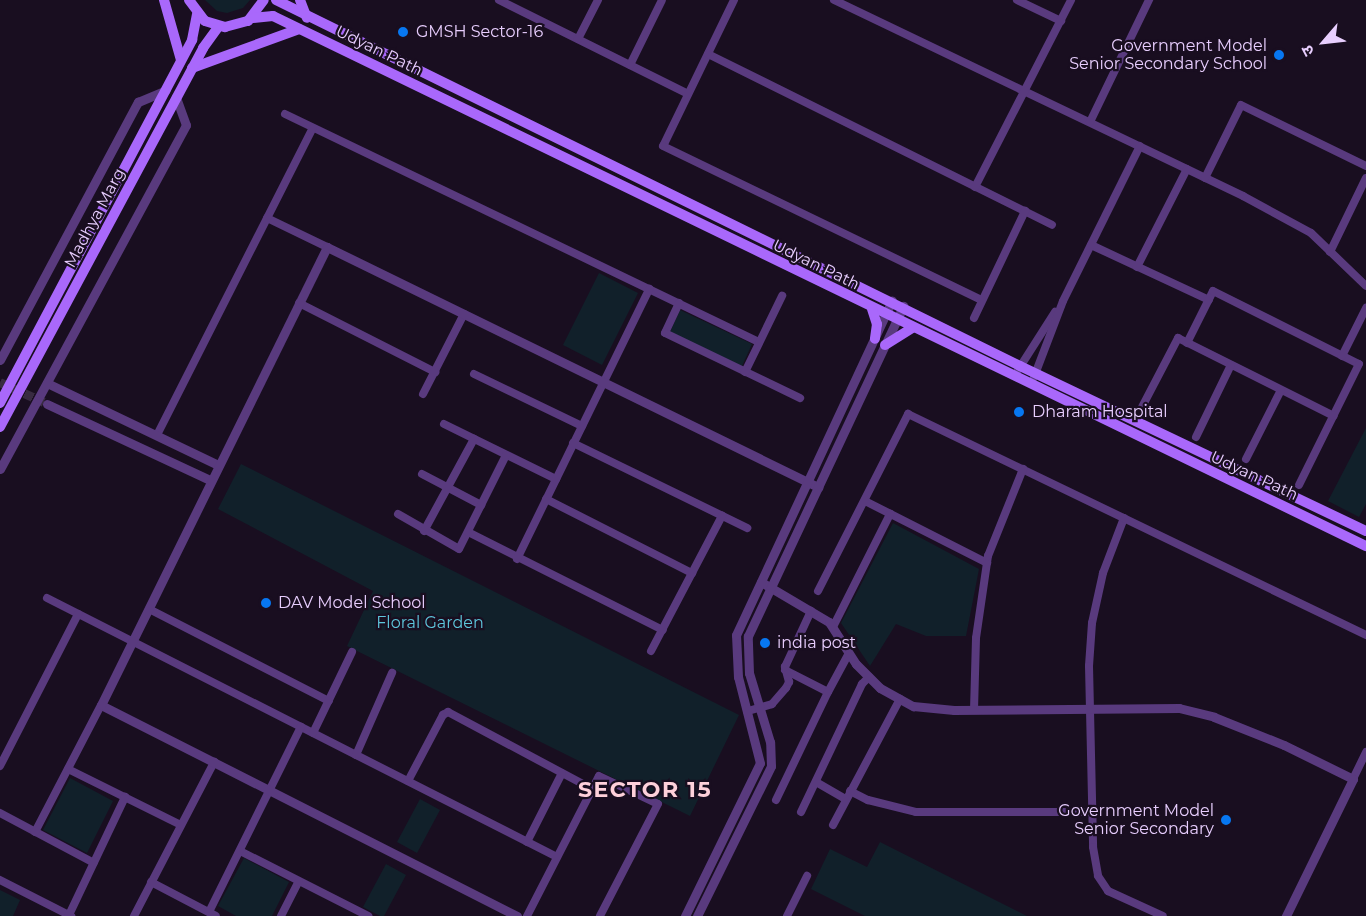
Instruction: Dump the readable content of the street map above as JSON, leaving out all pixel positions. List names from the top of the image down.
{
  "streets": {
    "main road": ["Udyan Path", "Madhya Marg"]
  },
  "districts": ["SECTOR 15"],
  "parks": ["Floral Garden"],
  "places": [
    "GMSH Sector-16",
    "Government Model Senior Secondary School",
    "Dharam Hospital",
    "DAV Model School",
    "india post",
    "Government Model Senior Secondary"
  ],
  "north": "bottom left"
}
